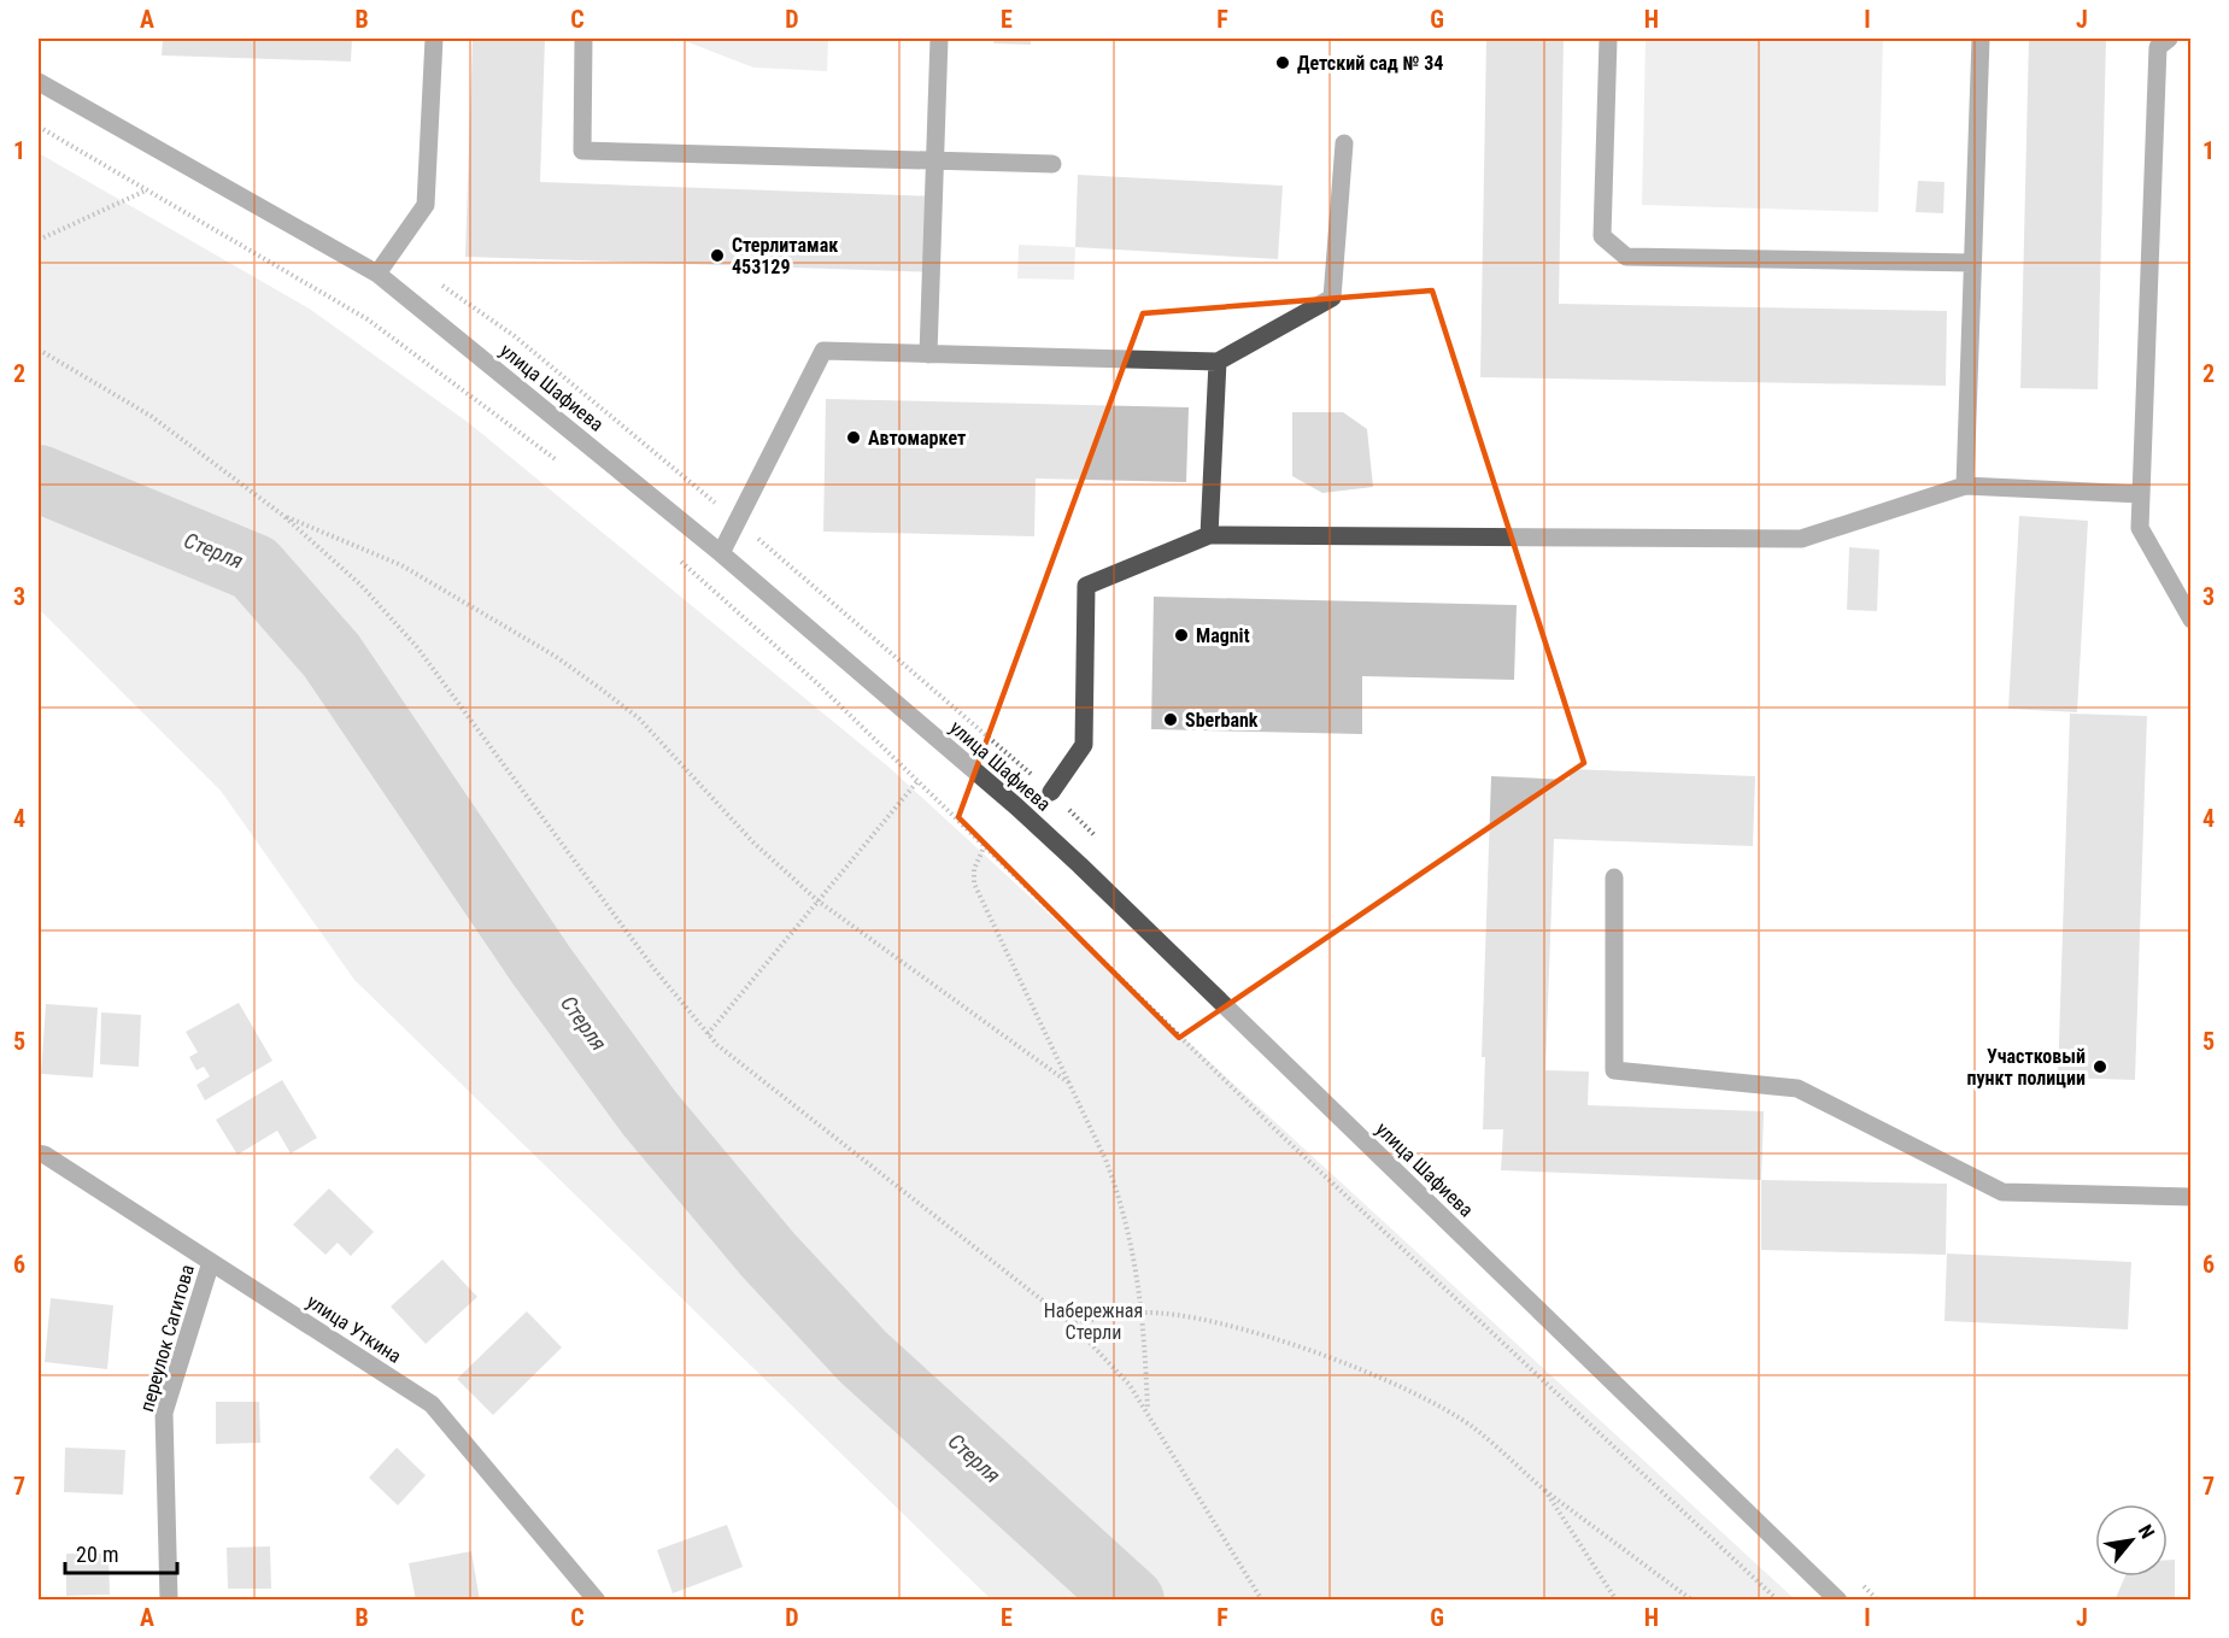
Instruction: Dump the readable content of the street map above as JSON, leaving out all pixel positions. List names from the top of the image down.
{
  "streets": {
    "street": ["улица Шафиева", "улица Уткина", "переулок Сагитова"]
  },
  "crossings": [
    ["улица Уткина", "переулок Сагитова"]
  ],
  "water": ["Стерля"],
  "parks": ["Набережная Стерли"],
  "places": [
    "Детский сад № 34",
    "Стерлитамак 453129",
    "Автомаркет",
    "Magnit",
    "Sberbank",
    "Участковый пункт полиции"
  ],
  "scale_bar": "20 m",
  "north": "top right",
  "grid": {
    "columns": [
      "A",
      "B",
      "C",
      "D",
      "E",
      "F",
      "G",
      "H",
      "I",
      "J"
    ],
    "rows": [
      "1",
      "2",
      "3",
      "4",
      "5",
      "6",
      "7"
    ]
  }
}
